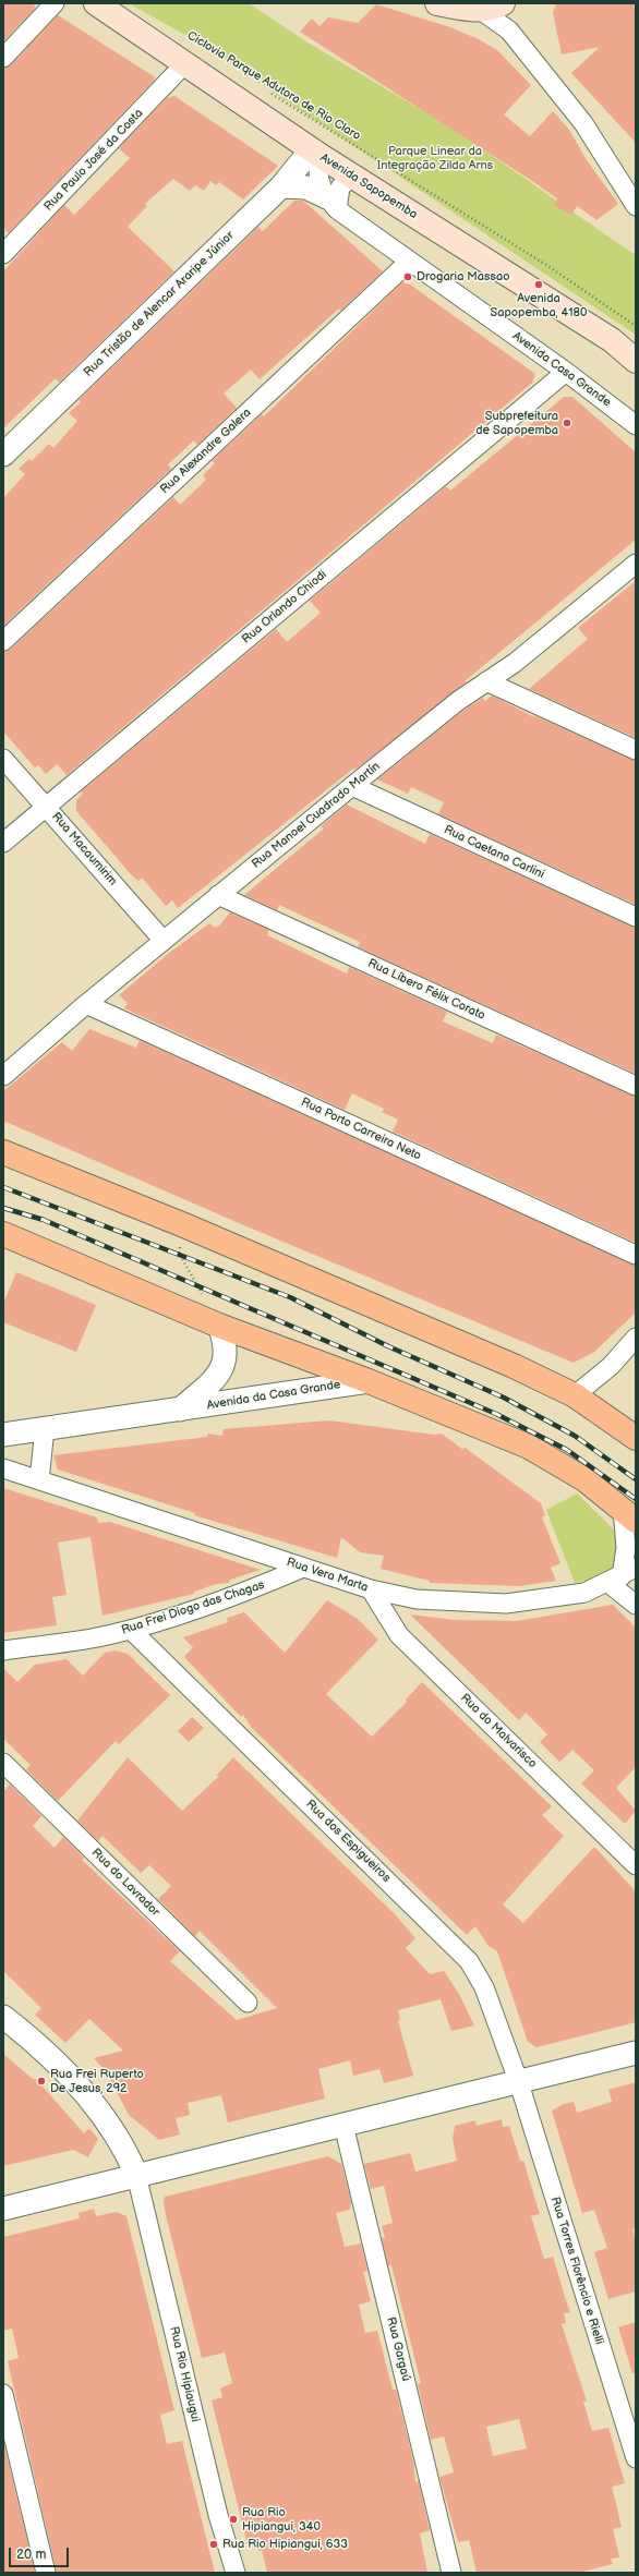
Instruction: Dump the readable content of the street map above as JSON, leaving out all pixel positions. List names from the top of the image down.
{
  "streets": {
    "main road": ["Avenida Sapopemba"],
    "street": [
      "Rua Paulo José da Costa",
      "Rua Tristão de Alencar Araripe Júnior",
      "Avenida Casa Grande",
      "Rua Alexandre Galera",
      "Rua Orlando Chiodi",
      "Rua Manoel Cuadrado Martín",
      "Rua Macaumirim",
      "Rua Caetano Carlini",
      "Rua Líbero Félix Corato",
      "Rua Porto Carreira Neto",
      "Avenida da Casa Grande",
      "Rua Vera Marta",
      "Rua Frei Diogo das Chagas",
      "Rua do Malvarisco",
      "Rua dos Espigueiros",
      "Rua do Lavrador",
      "Rua Torres Florêncio e Rielli",
      "Rua Gargaú",
      "Rua Rio Hipiaugui"
    ],
    "path": ["Ciclovia Parque Adutora de Rio Claro"]
  },
  "crossings": [
    ["Rua Paulo José da Costa", "Avenida Sapopemba"],
    ["Avenida Sapopemba", "Rua Tristão de Alencar Araripe Júnior"],
    ["Avenida Casa Grande", "Rua Alexandre Galera"],
    ["Avenida Casa Grande", "Rua Orlando Chiodi"],
    ["Rua Orlando Chiodi", "Rua Macaumirim"],
    ["Rua Manoel Cuadrado Martín", "Rua Macaumirim"],
    ["Rua Manoel Cuadrado Martín", "Rua Caetano Carlini"],
    ["Rua Manoel Cuadrado Martín", "Rua Líbero Félix Corato"],
    ["Rua Manoel Cuadrado Martín", "Rua Porto Carreira Neto"],
    ["Rua Vera Marta", "Rua Frei Diogo das Chagas"],
    ["Rua Vera Marta", "Rua do Malvarisco"],
    ["Rua Frei Diogo das Chagas", "Rua dos Espigueiros"],
    ["Rua dos Espigueiros", "Rua Torres Florêncio e Rielli"]
  ],
  "parks": ["Parque Linear da Integração Zilda Arns"],
  "places": [
    "Drogaria Massao",
    "Avenida Sapopemba, 4180",
    "Subprefeitura de Sapopemba",
    "Rua Frei Ruperto De Jesus, 292",
    "Rua Rio Hipiangui, 340",
    "Rua Rio Hipiangui, 633"
  ],
  "scale_bar": "20 m"
}
